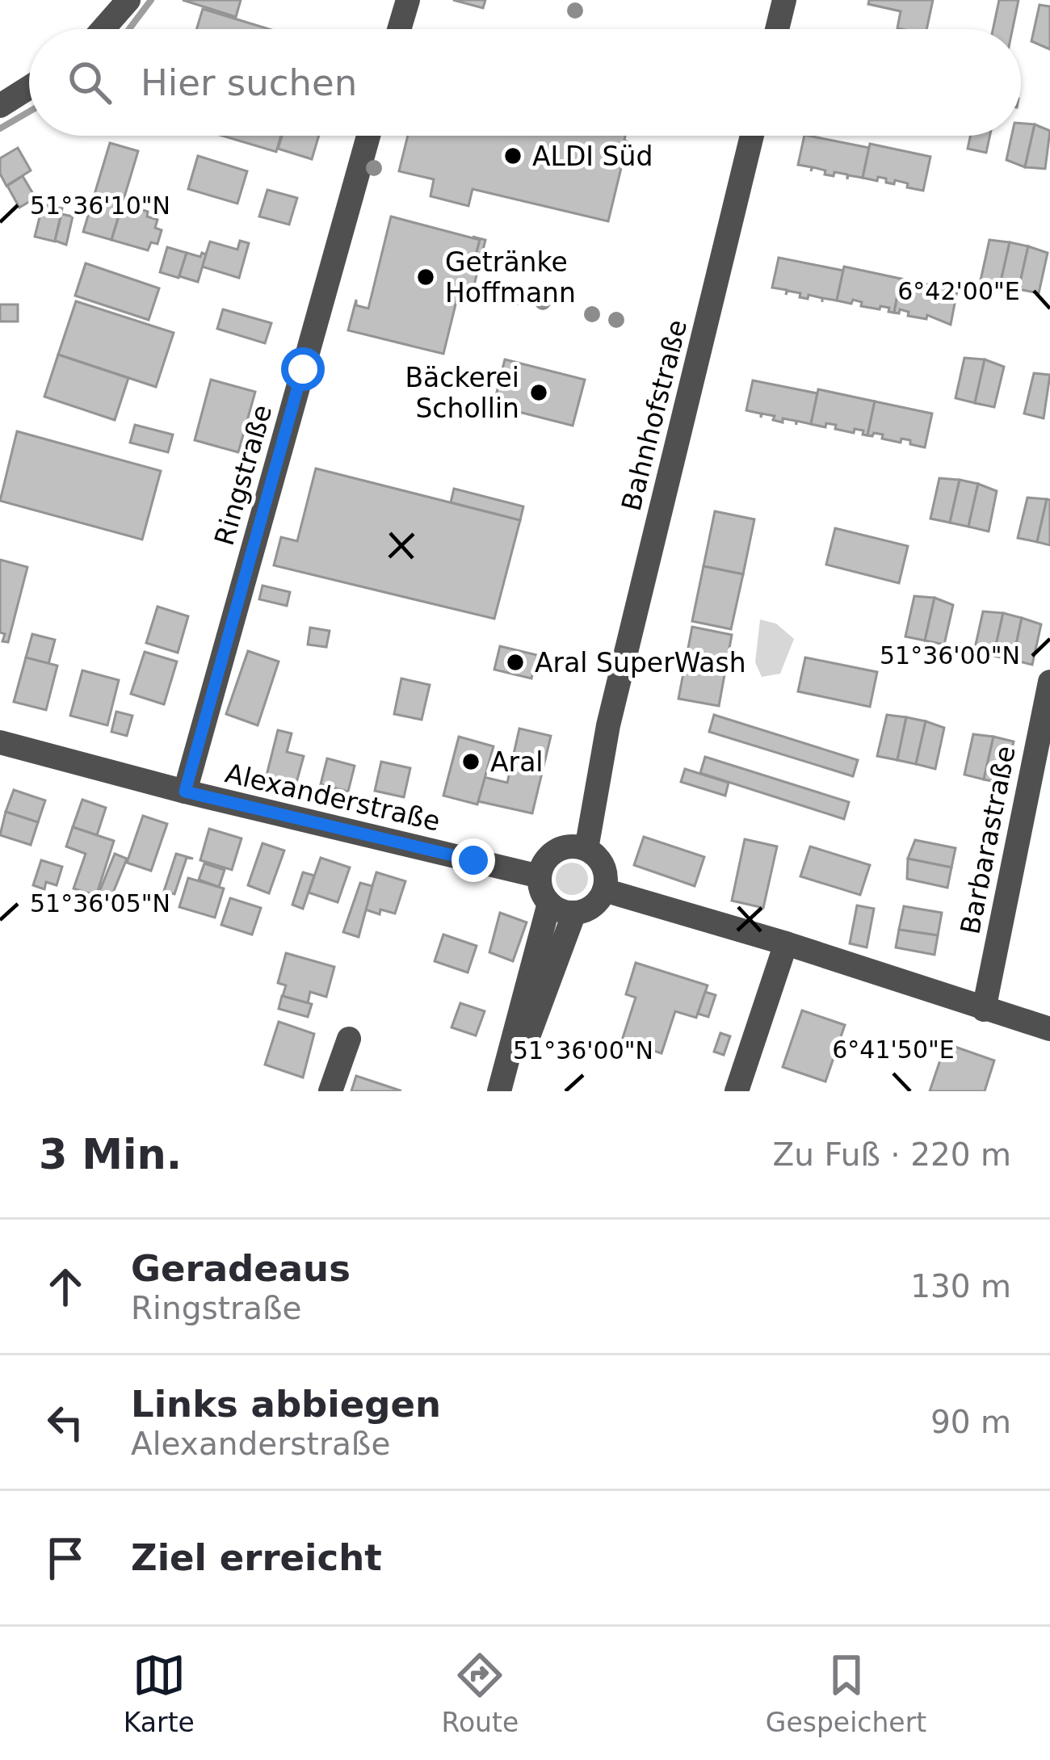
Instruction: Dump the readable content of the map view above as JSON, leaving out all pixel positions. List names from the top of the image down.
{
  "streets": {
    "street": [
      "Bahnhofstraße",
      "Ringstraße",
      "Alexanderstraße",
      "Barbarastraße"
    ]
  },
  "crossings": [
    ["Bahnhofstraße", "Alexanderstraße"],
    ["Ringstraße", "Alexanderstraße"]
  ],
  "places": [
    "ALDI Süd",
    "Getränke Hoffmann",
    "Bäckerei Schollin",
    "Aral SuperWash",
    "Aral"
  ],
  "page": {
    "search": "Hier suchen",
    "heading": ["3 Min.", "Zu Fuß · 220 m"],
    "list": [
      ["Geradeaus", "Ringstraße", "130 m"],
      ["Links abbiegen", "Alexanderstraße", "90 m"],
      "Ziel erreicht"
    ],
    "nav": ["Karte", "Route", "Gespeichert"]
  },
  "coordinates": [
    "51°36'10\"N",
    "6°42'00\"E",
    "51°36'00\"N",
    "51°36'05\"N",
    "6°41'50\"E"
  ]
}
